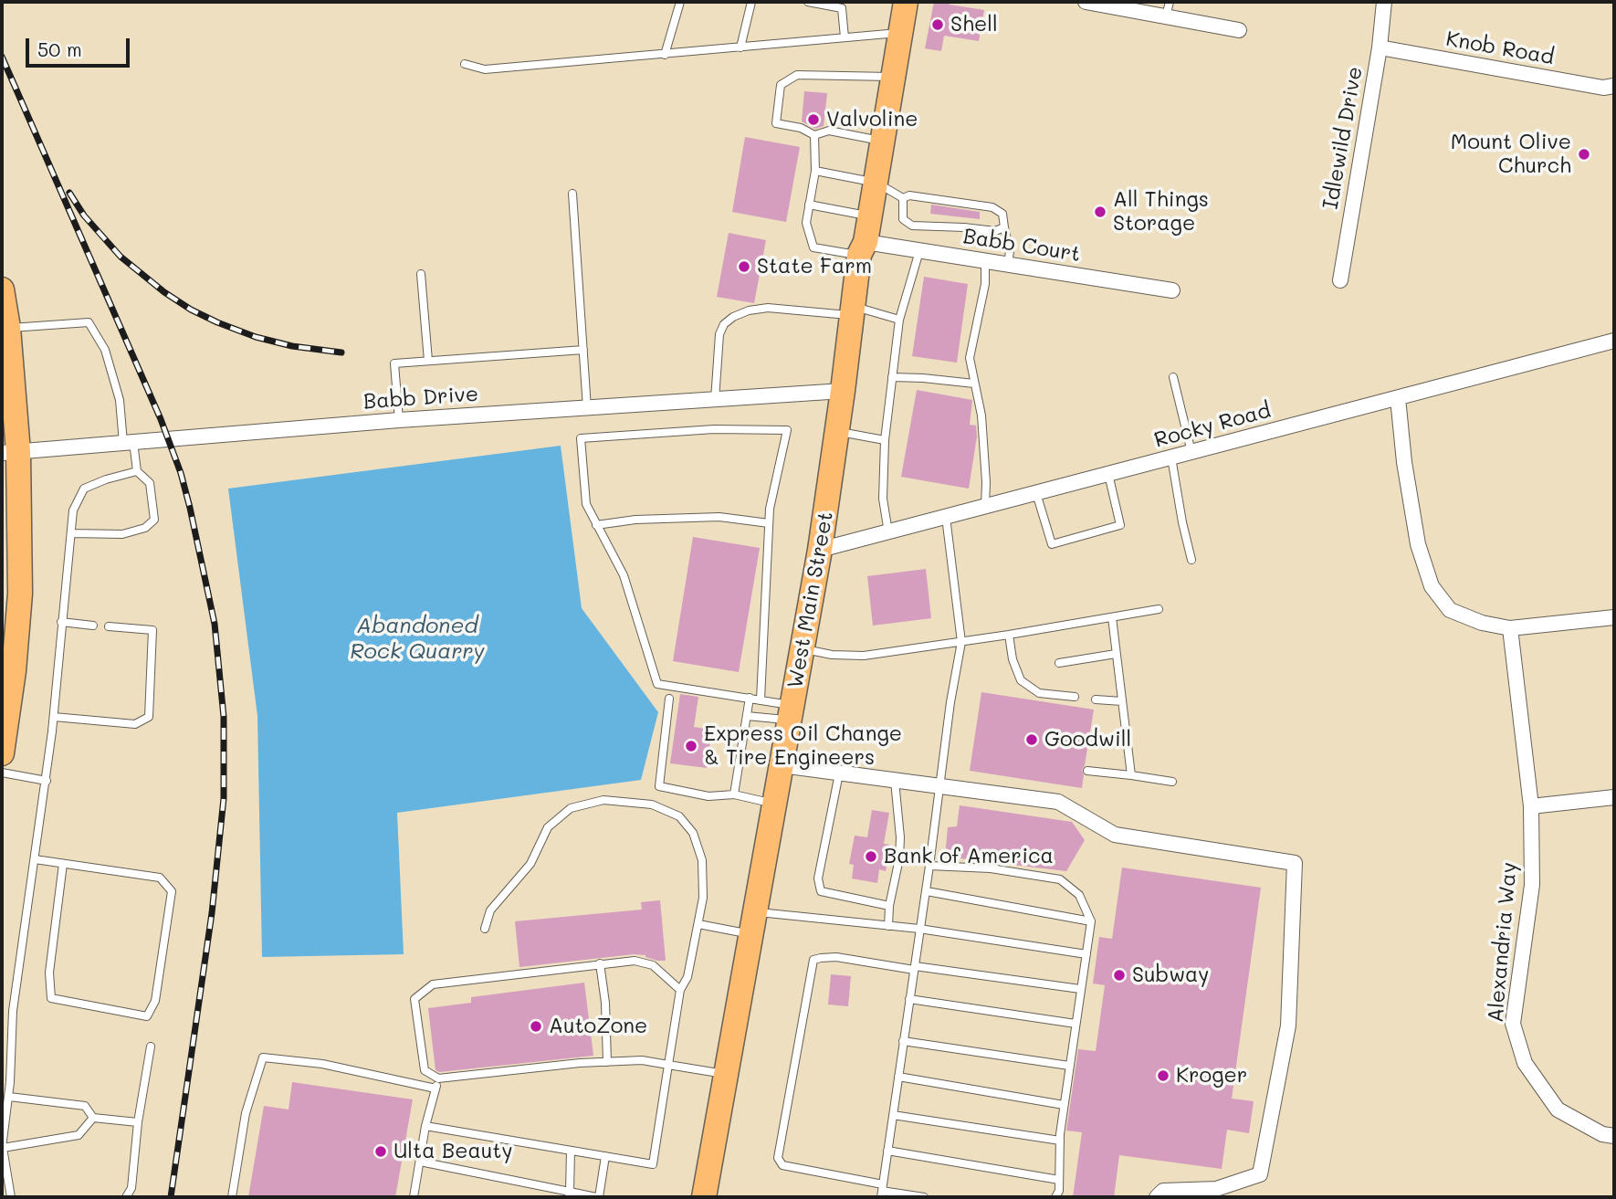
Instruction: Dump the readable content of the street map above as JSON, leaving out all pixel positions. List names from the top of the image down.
{
  "streets": {
    "main road": ["West Main Street"],
    "street": [
      "Knob Road",
      "Idlewild Drive",
      "Babb Court",
      "Babb Drive",
      "Rocky Road",
      "Alexandria Way"
    ]
  },
  "crossings": [
    ["Knob Road", "Idlewild Drive"],
    ["Babb Court", "West Main Street"],
    ["Babb Drive", "West Main Street"],
    ["Rocky Road", "West Main Street"]
  ],
  "water": ["Abandoned Rock Quarry"],
  "places": [
    "Shell",
    "Valvoline",
    "Mount Olive Church",
    "All Things Storage",
    "State Farm",
    "Goodwill",
    "Express Oil Change & Tire Engineers",
    "Bank of America",
    "Subway",
    "AutoZone",
    "Kroger",
    "Ulta Beauty"
  ],
  "scale_bar": "50 m"
}
